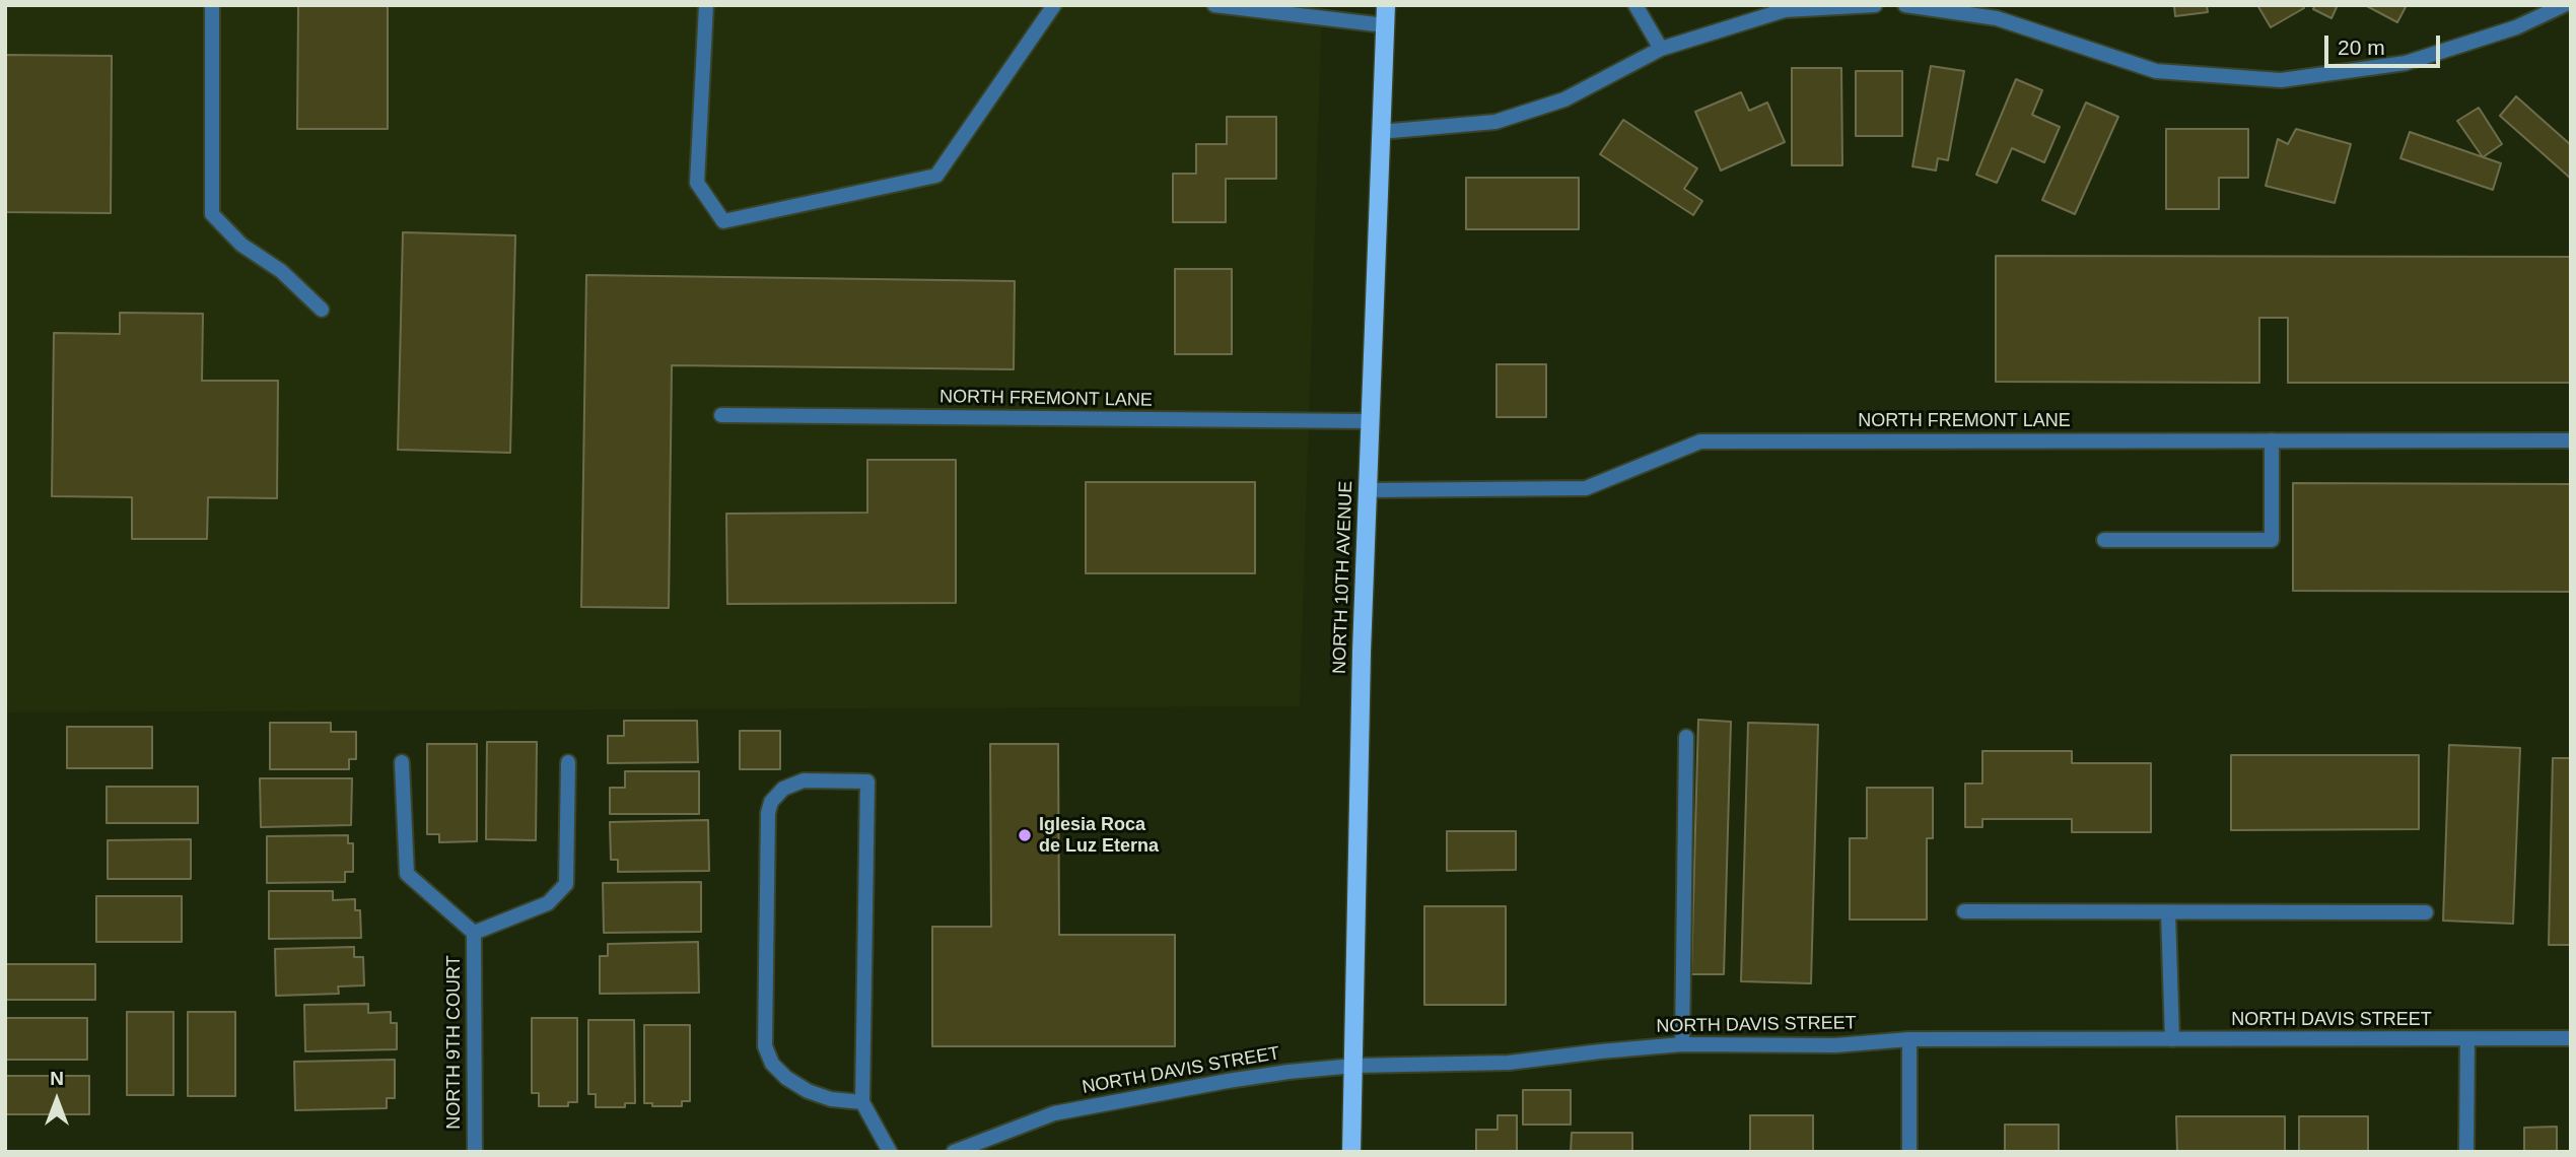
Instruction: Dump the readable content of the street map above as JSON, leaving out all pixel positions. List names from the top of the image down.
{
  "streets": {
    "main road": ["NORTH 10TH AVENUE"],
    "street": ["NORTH FREMONT LANE", "NORTH DAVIS STREET", "NORTH 9TH COURT"]
  },
  "crossings": [
    ["NORTH FREMONT LANE", "NORTH 10TH AVENUE"],
    ["NORTH 10TH AVENUE", "NORTH DAVIS STREET"]
  ],
  "places": ["Iglesia Roca de Luz Eterna"],
  "scale_bar": "20 m",
  "north": "top"
}
